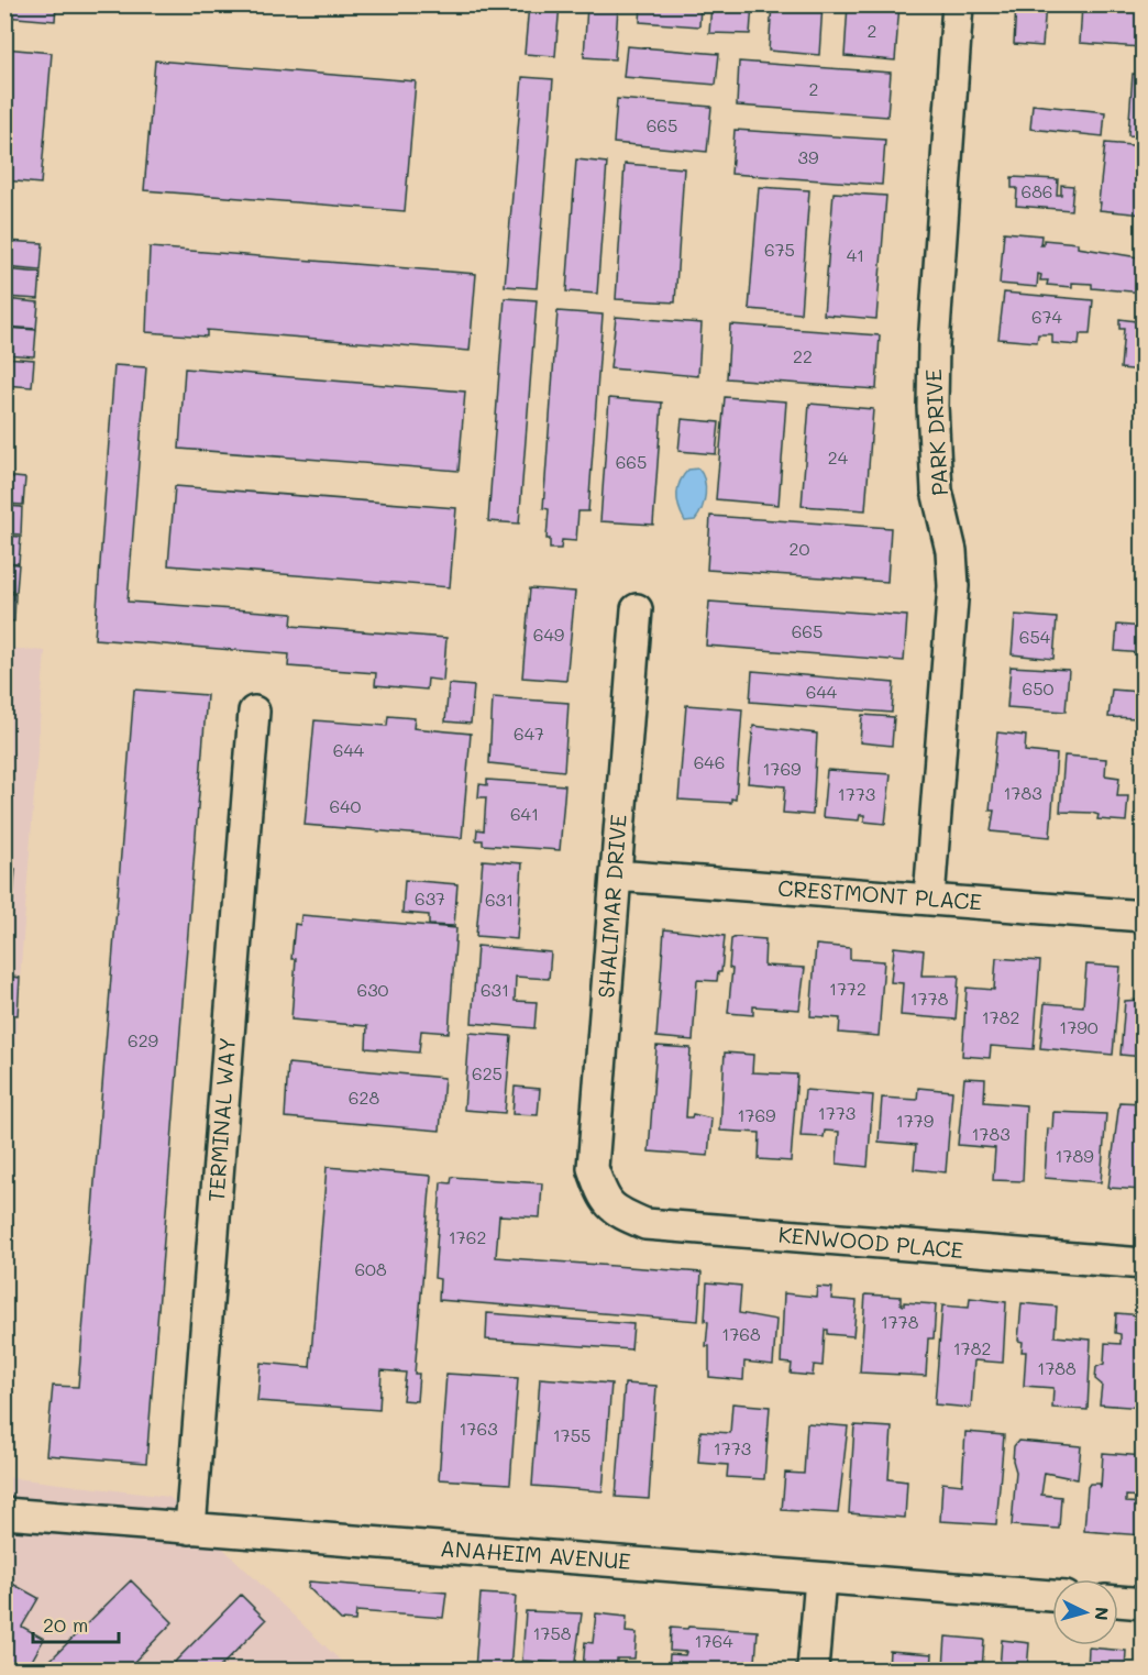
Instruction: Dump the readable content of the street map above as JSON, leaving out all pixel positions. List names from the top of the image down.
{
  "streets": {
    "street": [
      "PARK DRIVE",
      "CRESTMONT PLACE",
      "SHALIMAR DRIVE",
      "TERMINAL WAY",
      "KENWOOD PLACE",
      "ANAHEIM AVENUE"
    ]
  },
  "crossings": [
    ["PARK DRIVE", "CRESTMONT PLACE"],
    ["CRESTMONT PLACE", "SHALIMAR DRIVE"],
    ["SHALIMAR DRIVE", "KENWOOD PLACE"],
    ["TERMINAL WAY", "ANAHEIM AVENUE"]
  ],
  "house_numbers": [
    "2",
    "2",
    "665",
    "39",
    "686",
    "675",
    "41",
    "674",
    "22",
    "24",
    "665",
    "20",
    "665",
    "649",
    "654",
    "650",
    "644",
    "647",
    "644",
    "646",
    "1769",
    "1783",
    "1773",
    "640",
    "641",
    "637",
    "631",
    "1772",
    "630",
    "631",
    "1778",
    "1782",
    "1790",
    "629",
    "625",
    "628",
    "1773",
    "1769",
    "1779",
    "1783",
    "1789",
    "1762",
    "608",
    "1778",
    "1768",
    "1782",
    "1788",
    "1763",
    "1755",
    "1773",
    "1758",
    "1764"
  ],
  "scale_bar": "20 m",
  "north": "right"
}
